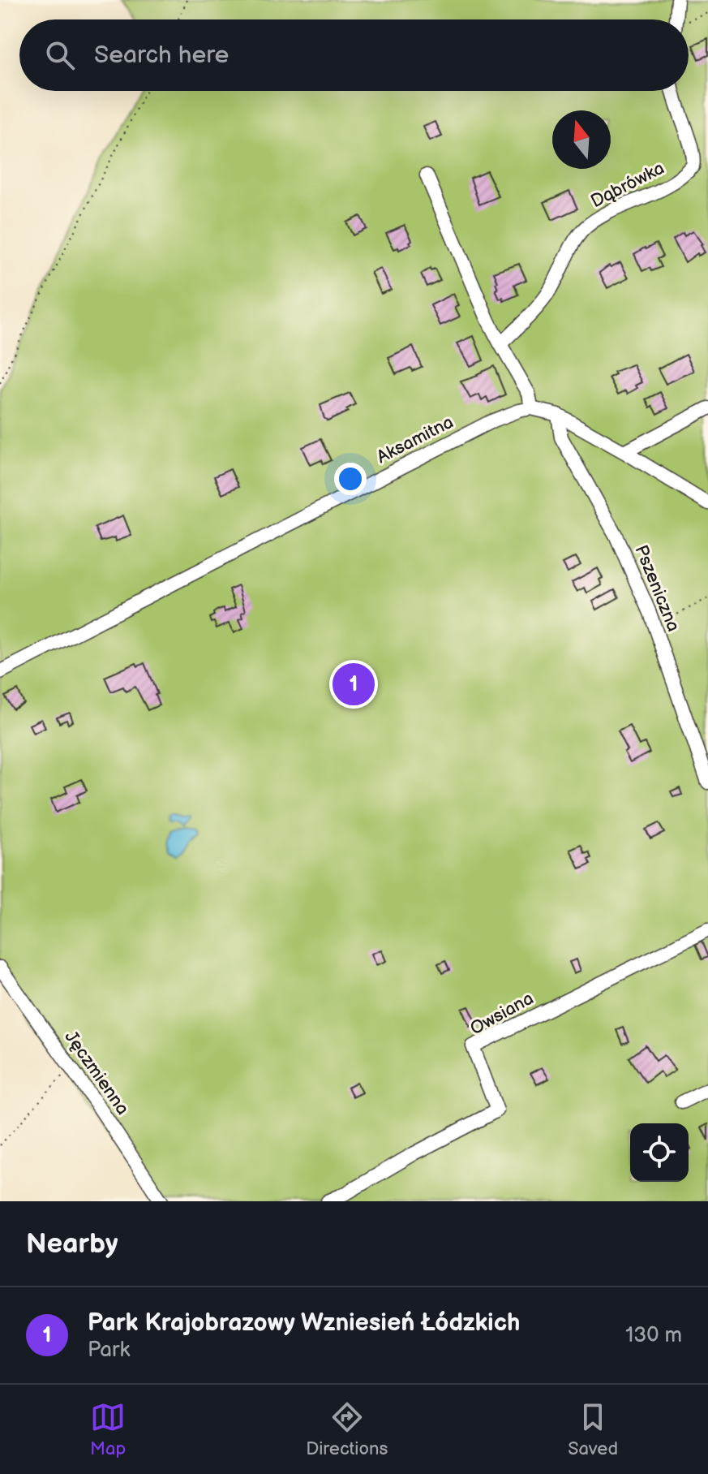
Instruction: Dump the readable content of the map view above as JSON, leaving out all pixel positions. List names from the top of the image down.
{
  "streets": {
    "street": [
      "Dąbrówka",
      "Aksamitna",
      "Pszeniczna",
      "Owsiana",
      "Jęczmienna"
    ]
  },
  "north": "top",
  "page": {
    "search": "Search here",
    "pins": "1",
    "heading": "Nearby",
    "list": [
      {
        "mark": "1",
        "name": "Park Krajobrazowy Wzniesień Łódzkich",
        "note": "Park",
        "value": "130 m"
      }
    ],
    "nav": ["Map", "Directions", "Saved"]
  }
}
